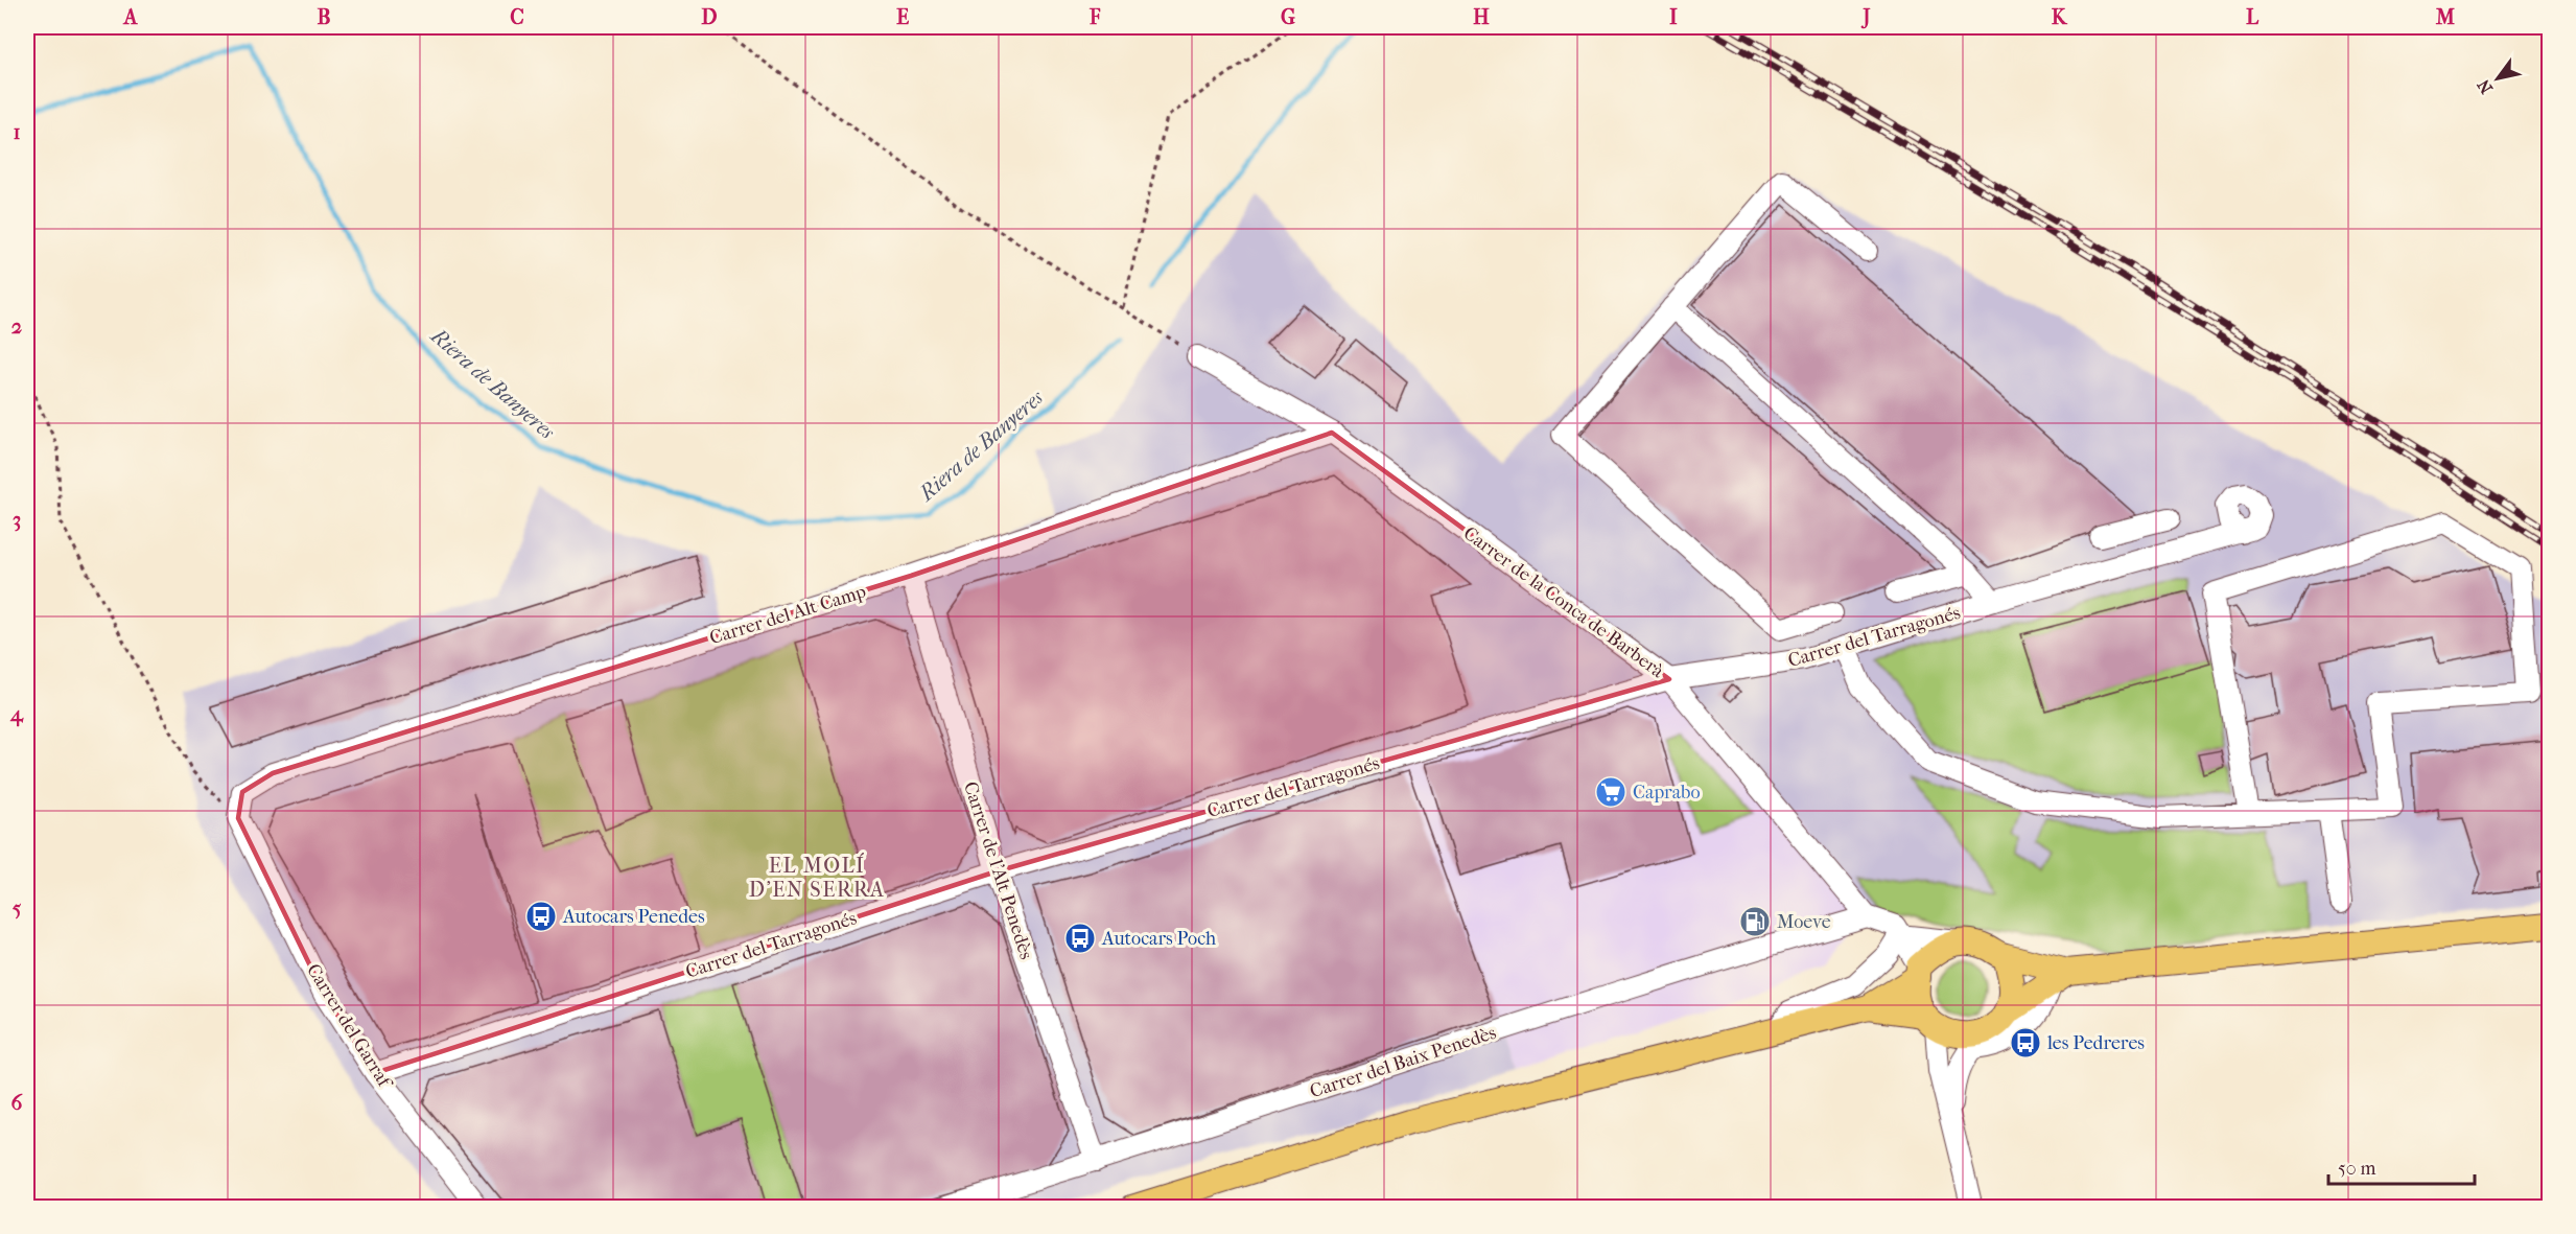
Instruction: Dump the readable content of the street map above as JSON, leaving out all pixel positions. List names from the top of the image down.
{
  "streets": {
    "street": [
      "Carrer de la Conca de Barberà",
      "Carrer del Alt Camp",
      "Carrer del Tarragonés",
      "Carrer de l'Alt Penedès",
      "Carrer del Garraf",
      "Carrer del Baix Penedès"
    ]
  },
  "crossings": [
    ["Carrer de la Conca de Barberà", "Carrer del Alt Camp"],
    ["Carrer de la Conca de Barberà", "Carrer del Tarragonés"],
    ["Carrer de la Conca de Barberà", "Carrer del Baix Penedès"],
    ["Carrer del Alt Camp", "Carrer de l'Alt Penedès"],
    ["Carrer del Alt Camp", "Carrer del Garraf"],
    ["Carrer del Tarragonés", "Carrer de l'Alt Penedès"],
    ["Carrer del Tarragonés", "Carrer del Garraf"],
    ["Carrer de l'Alt Penedès", "Carrer del Baix Penedès"]
  ],
  "districts": ["EL MOLÍ D'EN SERRA"],
  "water": ["Riera de Banyeres"],
  "places": {
    "supermarket": ["Caprabo"],
    "bus stop": ["Autocars Penedes", "Autocars Poch", "les Pedreres"],
    "fuel station": ["Moeve"]
  },
  "scale_bar": "50 m",
  "north": "bottom left",
  "grid": {
    "columns": [
      "A",
      "B",
      "C",
      "D",
      "E",
      "F",
      "G",
      "H",
      "I",
      "J",
      "K",
      "L",
      "M"
    ],
    "rows": [
      "1",
      "2",
      "3",
      "4",
      "5",
      "6"
    ]
  }
}
